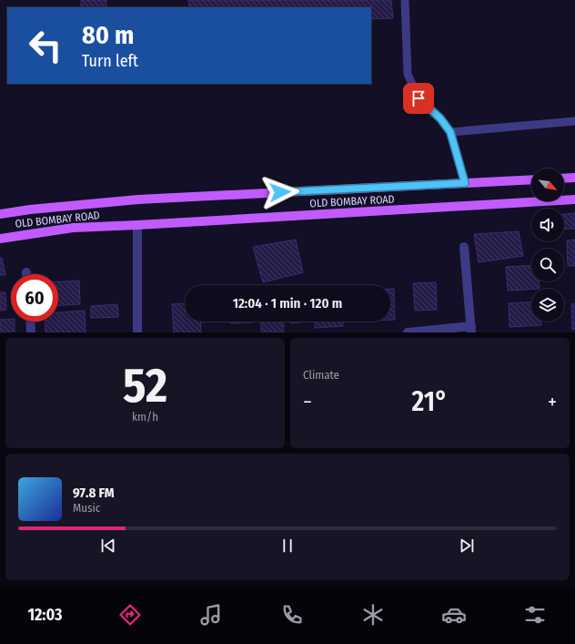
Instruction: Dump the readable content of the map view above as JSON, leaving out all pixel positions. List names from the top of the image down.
{
  "streets": {
    "main road": ["OLD BOMBAY ROAD"]
  },
  "north": "bottom right",
  "page": {
    "turn": ["80 m", "Turn left"],
    "limit": "60",
    "trip": "12:04 · 1 min · 120 m",
    "tile": [
      ["52", "km/h"],
      "Climate"
    ],
    "heat": ["−", "21°", "+"],
    "song": ["97.8 FM", "Music"],
    "tabs": "12:03"
  }
}
